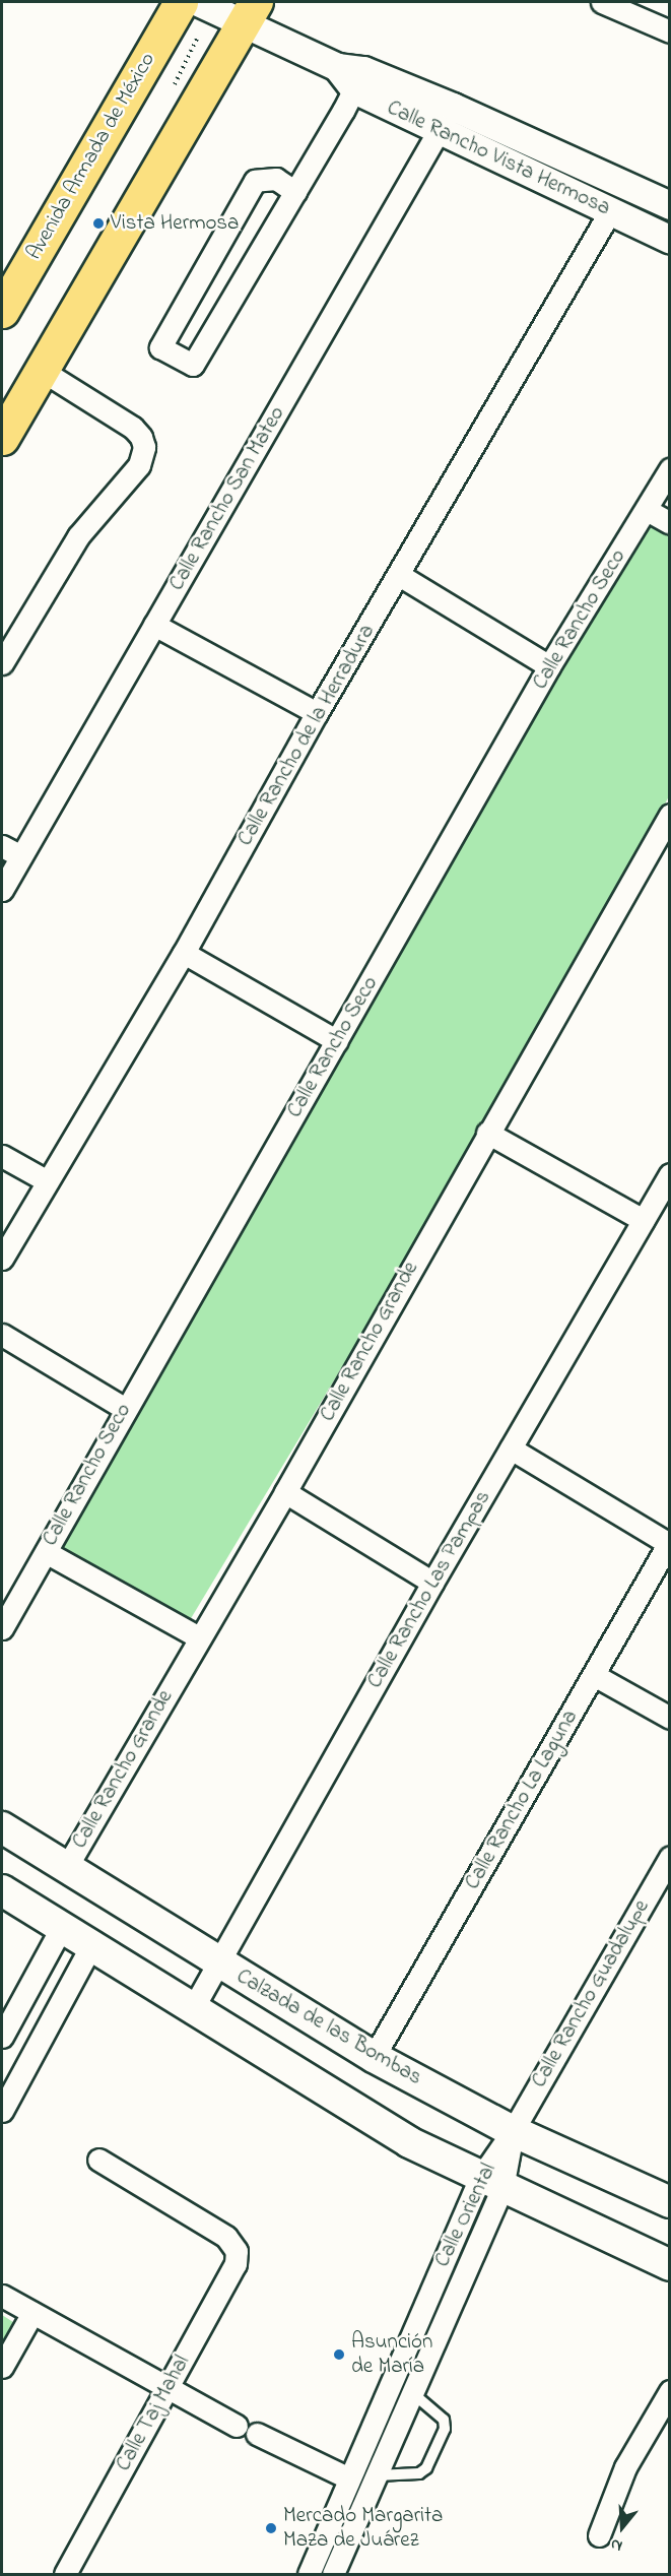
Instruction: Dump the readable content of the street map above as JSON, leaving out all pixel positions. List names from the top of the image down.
{
  "streets": {
    "main road": ["Avenida Armada de México", "Calzada de las Bombas"],
    "street": [
      "Calle Rancho Vista Hermosa",
      "Calle Rancho San Mateo",
      "Calle Rancho Seco",
      "Calle Rancho de la Herradura",
      "Calle Rancho Grande",
      "Calle Rancho Las Pampas",
      "Calle Rancho La Laguna",
      "Calle Rancho Guadalupe",
      "Calle Oriental",
      "Calle Taj Mahal"
    ]
  },
  "crossings": [
    ["Avenida Armada de México", "Calle Rancho Vista Hermosa"],
    ["Calle Rancho Vista Hermosa", "Calle Rancho San Mateo"],
    ["Calle Rancho Vista Hermosa", "Calle Rancho de la Herradura"],
    ["Calle Rancho Grande", "Calzada de las Bombas"],
    ["Calle Rancho Las Pampas", "Calzada de las Bombas"],
    ["Calle Rancho La Laguna", "Calzada de las Bombas"],
    ["Calle Rancho Guadalupe", "Calzada de las Bombas"],
    ["Calle Rancho Guadalupe", "Calle Oriental"],
    ["Calzada de las Bombas", "Calle Oriental"]
  ],
  "places": ["Vista Hermosa", "Asunción de María", "Mercado Margarita Maza de Juárez"],
  "north": "bottom"
}
